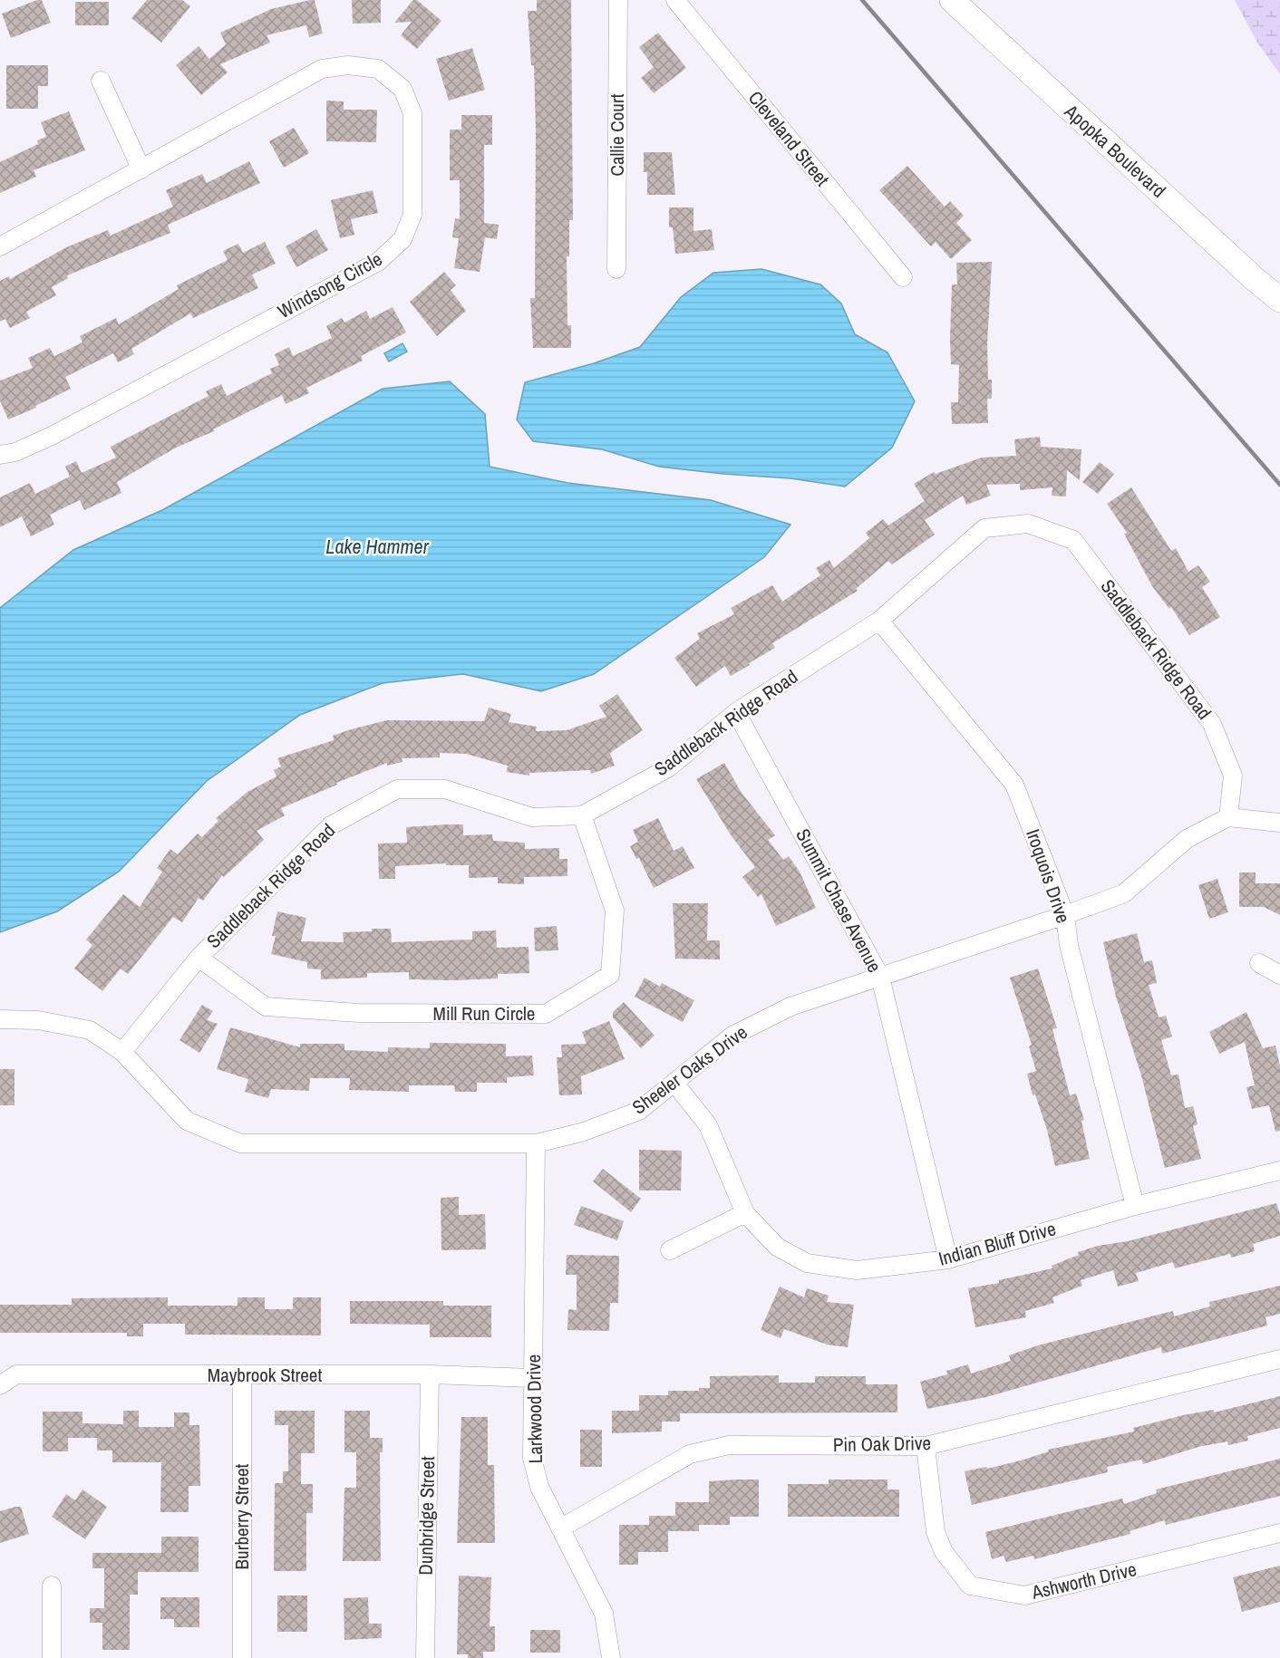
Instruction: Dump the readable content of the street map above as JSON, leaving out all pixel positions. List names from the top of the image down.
{
  "streets": {
    "street": [
      "Callie Court",
      "Cleveland Street",
      "Apopka Boulevard",
      "Windsong Circle",
      "Saddleback Ridge Road",
      "Iroquois Drive",
      "Summit Chase Avenue",
      "Mill Run Circle",
      "Sheeler Oaks Drive",
      "Indian Bluff Drive",
      "Maybrook Street",
      "Larkwood Drive",
      "Pin Oak Drive",
      "Dunbridge Street",
      "Burberry Street",
      "Ashworth Drive"
    ]
  },
  "crossings": [
    ["Saddleback Ridge Road", "Iroquois Drive"],
    ["Saddleback Ridge Road", "Summit Chase Avenue"],
    ["Saddleback Ridge Road", "Mill Run Circle"],
    ["Saddleback Ridge Road", "Sheeler Oaks Drive"],
    ["Iroquois Drive", "Sheeler Oaks Drive"],
    ["Iroquois Drive", "Indian Bluff Drive"],
    ["Summit Chase Avenue", "Sheeler Oaks Drive"],
    ["Summit Chase Avenue", "Indian Bluff Drive"],
    ["Sheeler Oaks Drive", "Indian Bluff Drive"],
    ["Sheeler Oaks Drive", "Larkwood Drive"],
    ["Maybrook Street", "Larkwood Drive"],
    ["Maybrook Street", "Dunbridge Street"],
    ["Maybrook Street", "Burberry Street"],
    ["Larkwood Drive", "Pin Oak Drive"],
    ["Pin Oak Drive", "Ashworth Drive"]
  ],
  "water": ["Lake Hammer"]
}
